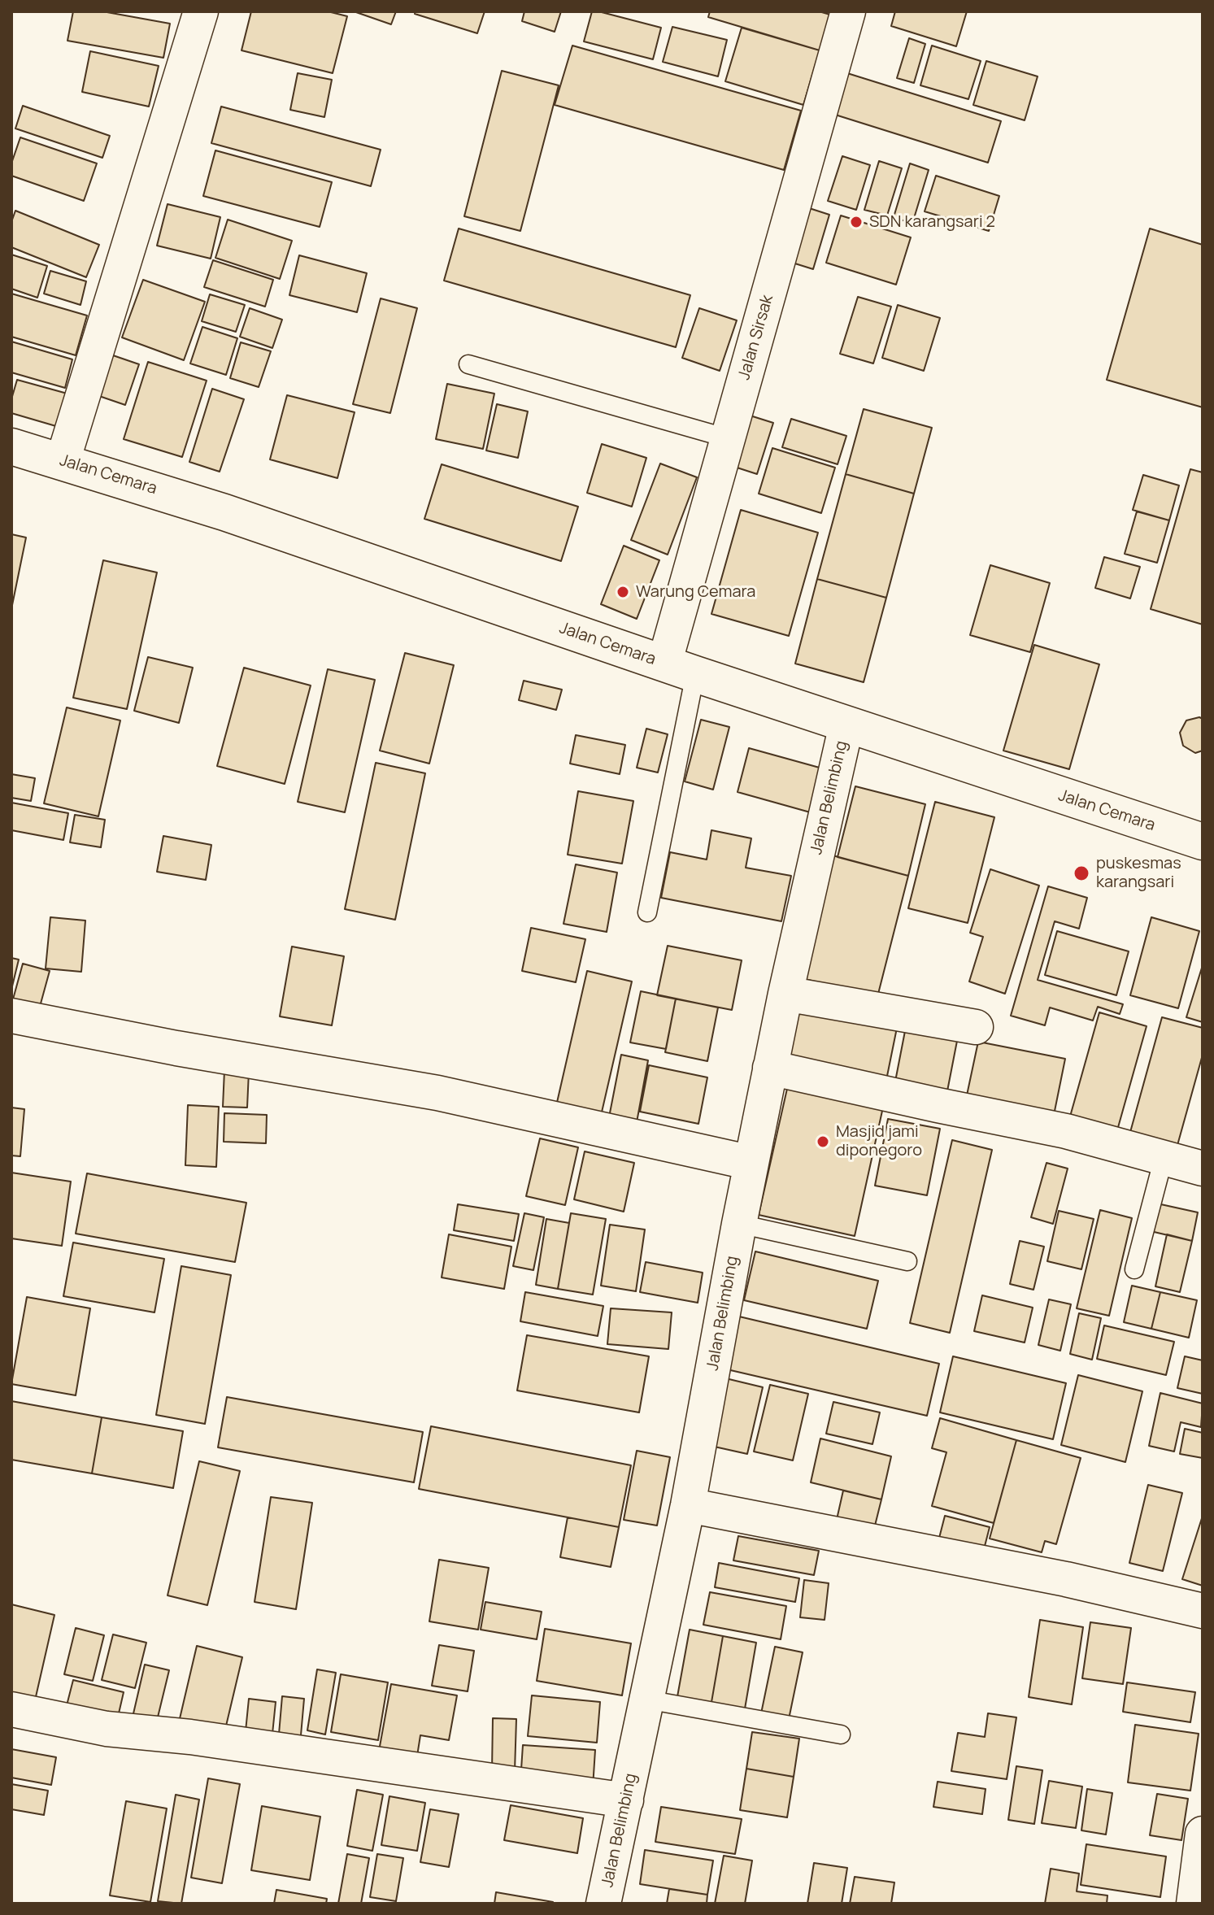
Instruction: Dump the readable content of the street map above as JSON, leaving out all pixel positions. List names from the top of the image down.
{
  "streets": {
    "main road": ["Jalan Cemara"],
    "street": ["Jalan Sirsak", "Jalan Belimbing"]
  },
  "crossings": [
    ["Jalan Sirsak", "Jalan Cemara"],
    ["Jalan Cemara", "Jalan Belimbing"]
  ],
  "places": [
    "SDN karangsari 2",
    "Warung Cemara",
    "puskesmas karangsari",
    "Masjid jami diponegoro"
  ]
}
